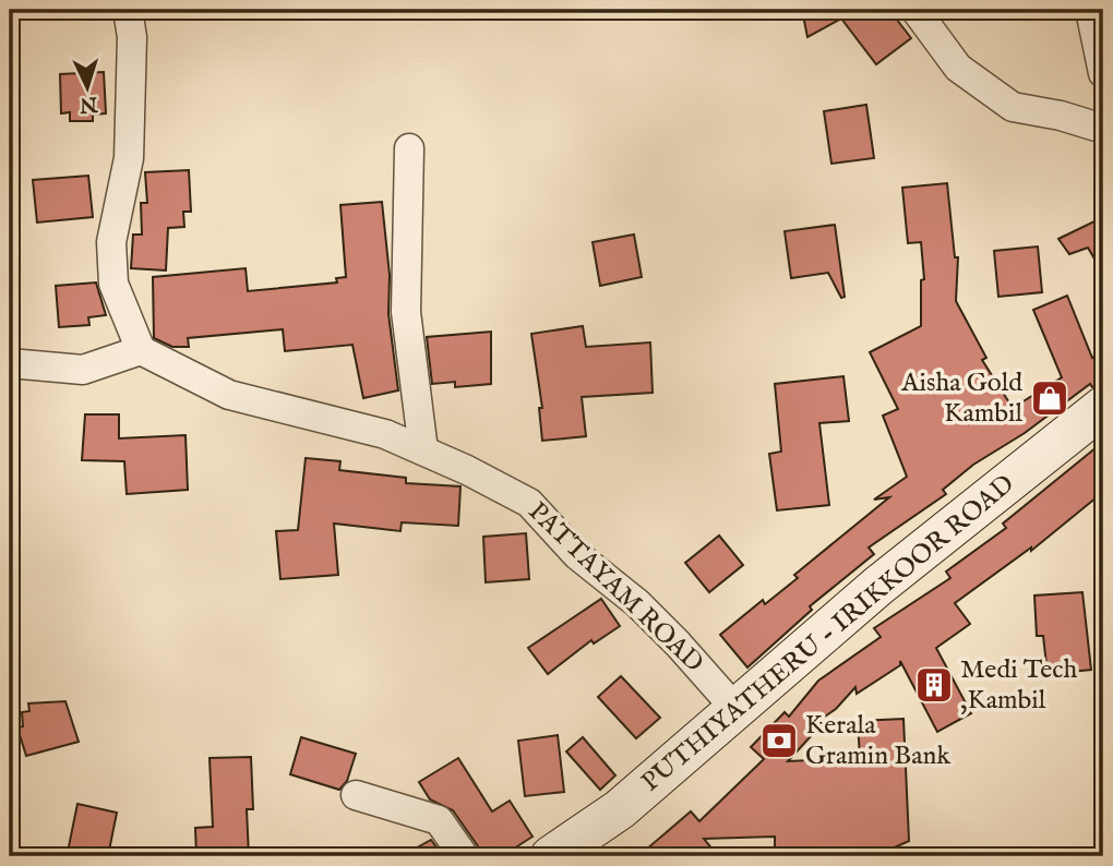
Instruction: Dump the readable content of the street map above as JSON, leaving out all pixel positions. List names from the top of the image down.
{
  "streets": {
    "main road": ["PUTHIYATHERU - IRIKKOOR ROAD"],
    "street": ["PATTAYAM ROAD"]
  },
  "crossings": [
    ["PATTAYAM ROAD", "PUTHIYATHERU - IRIKKOOR ROAD"]
  ],
  "places": {
    "shop": ["Aisha Gold Kambil"],
    "building": ["Medi Tech ,Kambil"],
    "bank": ["Kerala Gramin Bank"]
  },
  "north": "bottom"
}
